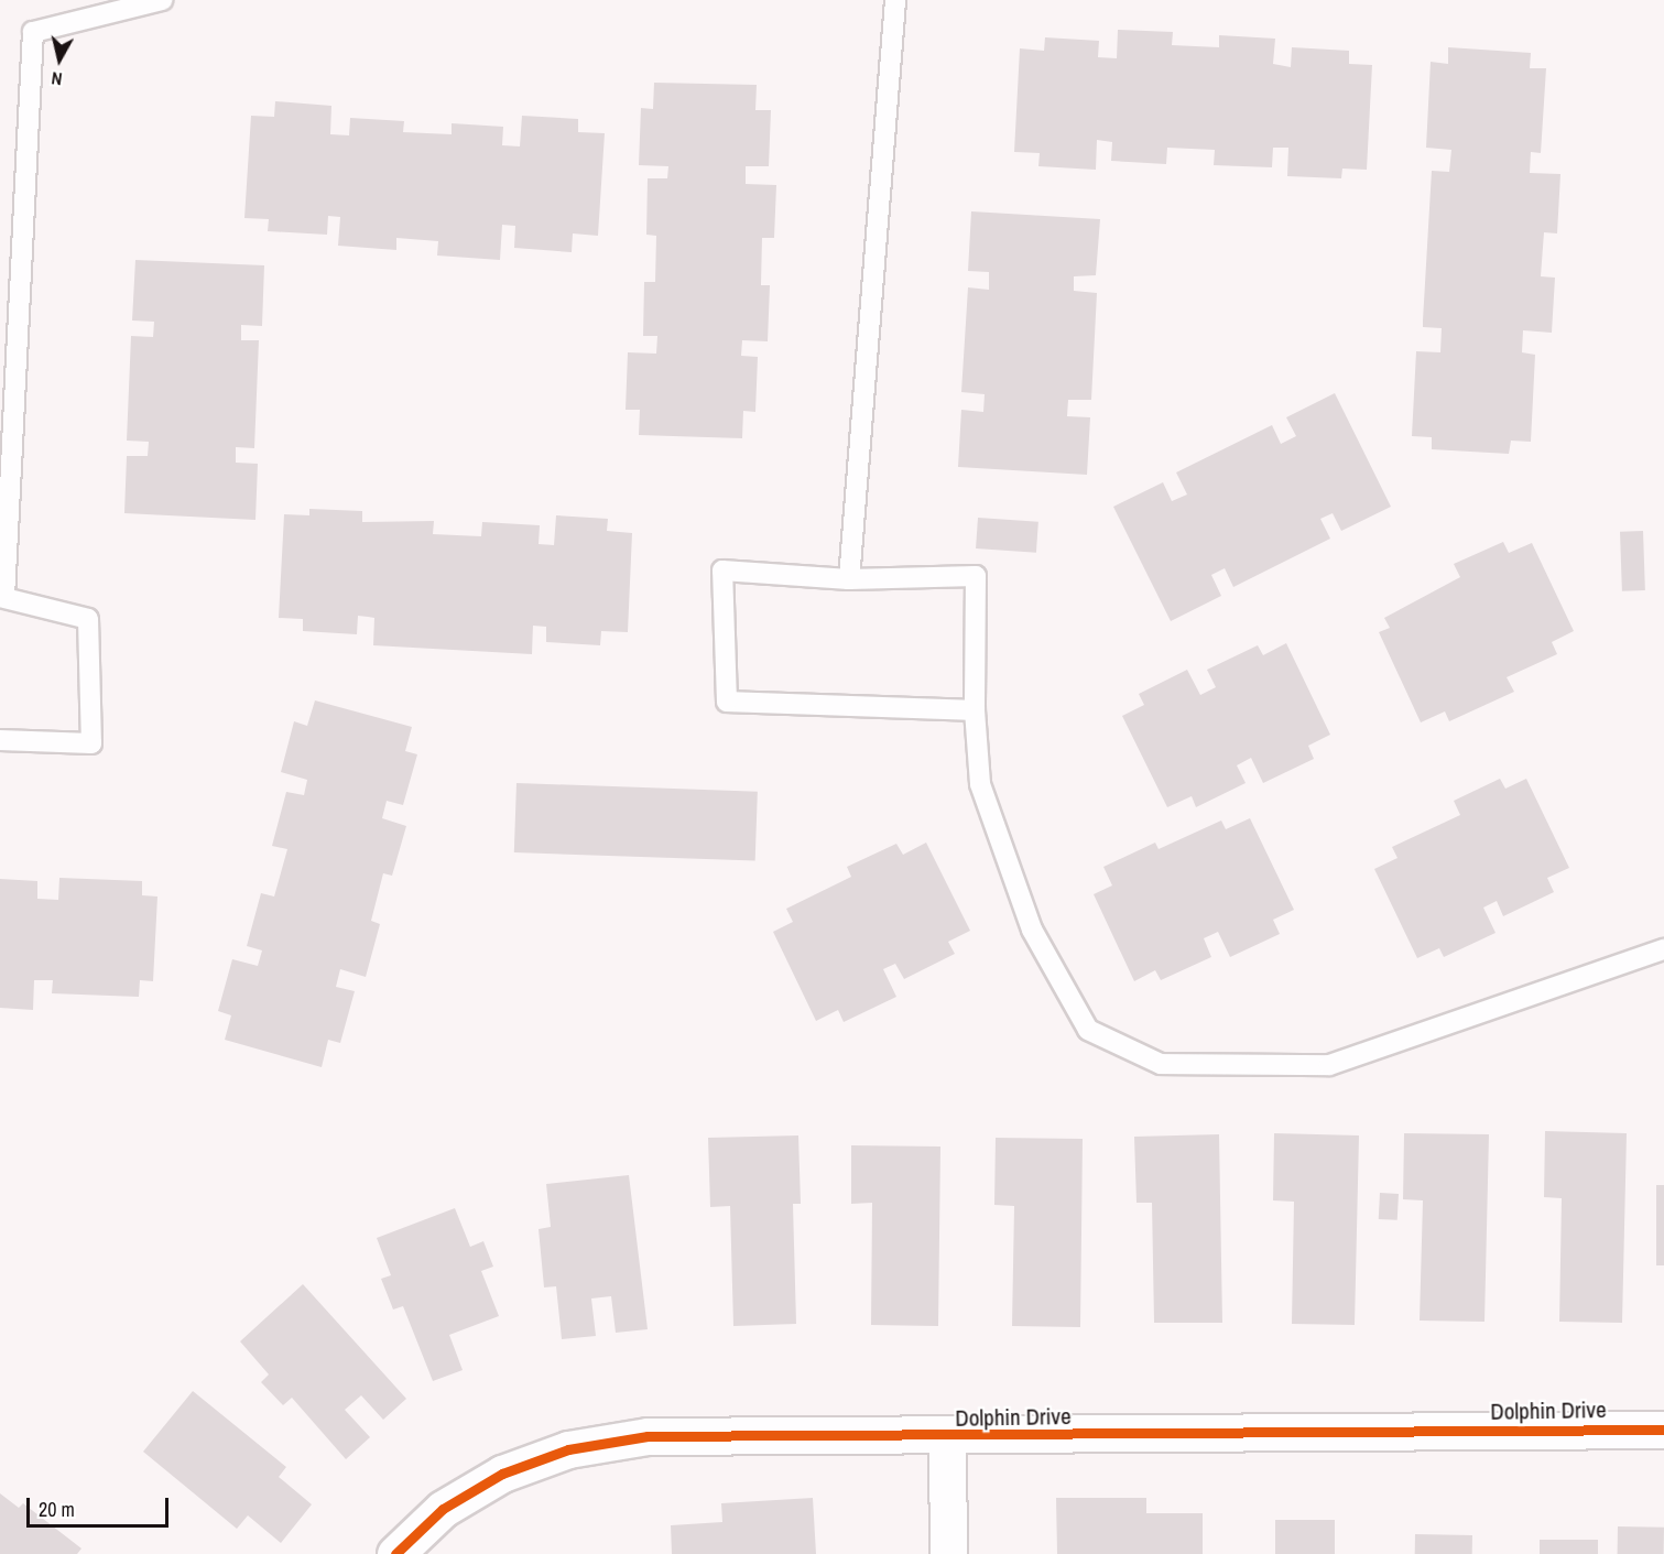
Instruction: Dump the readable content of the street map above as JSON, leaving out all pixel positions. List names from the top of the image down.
{
  "streets": {
    "street": ["Dolphin Drive"]
  },
  "scale_bar": "20 m",
  "north": "bottom"
}
